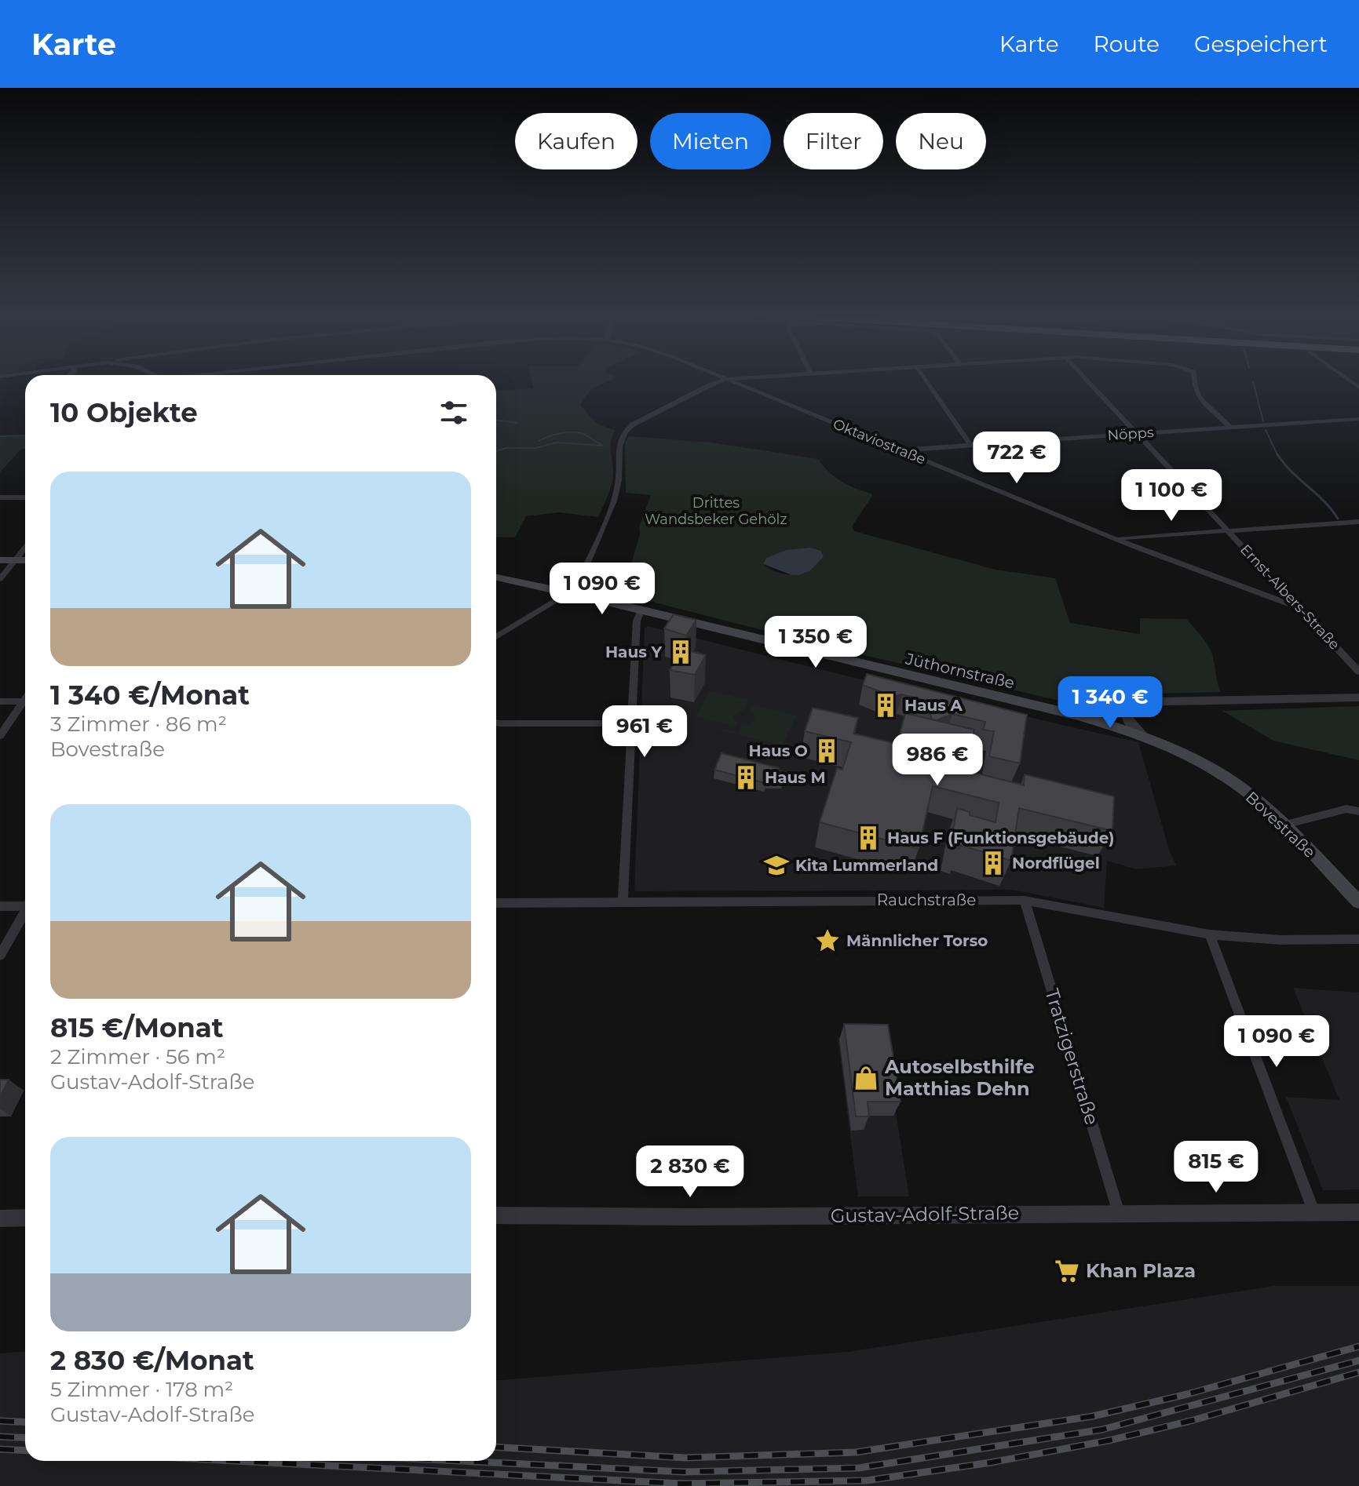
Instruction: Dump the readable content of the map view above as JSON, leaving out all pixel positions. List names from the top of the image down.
{
  "streets": {
    "main road": ["Jüthornstraße", "Bovestraße"],
    "street": [
      "Nöpps",
      "Oktaviostraße",
      "Ernst-Albers-Straße",
      "Rauchstraße",
      "Tratzigerstraße",
      "Gustav-Adolf-Straße"
    ]
  },
  "crossings": [
    ["Nöpps", "Oktaviostraße"],
    ["Nöpps", "Ernst-Albers-Straße"],
    ["Oktaviostraße", "Ernst-Albers-Straße"],
    ["Jüthornstraße", "Bovestraße"],
    ["Rauchstraße", "Tratzigerstraße"],
    ["Tratzigerstraße", "Gustav-Adolf-Straße"]
  ],
  "parks": ["Drittes Wandsbeker Gehölz"],
  "places": {
    "building": [
      "Haus Y",
      "Haus A",
      "Haus O",
      "Haus M",
      "Haus F (Funktionsgebäude)",
      "Nordflügel"
    ],
    "school or university": ["Kita Lummerland"],
    "place": ["Männlicher Torso"],
    "shop": ["Autoselbsthilfe Matthias Dehn"],
    "supermarket": ["Khan Plaza"]
  },
  "page": {
    "header": "Karte",
    "nav": ["Karte", "Route", "Gespeichert"],
    "chip": [
      "Kaufen",
      "Mieten",
      "Filter",
      "Neu"
    ],
    "heading": "10 Objekte",
    "price": [
      "722 €",
      "1 100 €",
      "1 090 €",
      "1 350 €",
      "1 340 €",
      "961 €",
      "986 €",
      "1 090 €",
      "815 €",
      "2 830 €"
    ],
    "list": [
      {
        "name": "1 340 €/Monat",
        "note": "3 Zimmer · 86 m² · Bovestraße"
      },
      {
        "name": "815 €/Monat",
        "note": "2 Zimmer · 56 m² · Gustav-Adolf-Straße"
      },
      {
        "name": "2 830 €/Monat",
        "note": "5 Zimmer · 178 m² · Gustav-Adolf-Straße"
      }
    ]
  }
}
